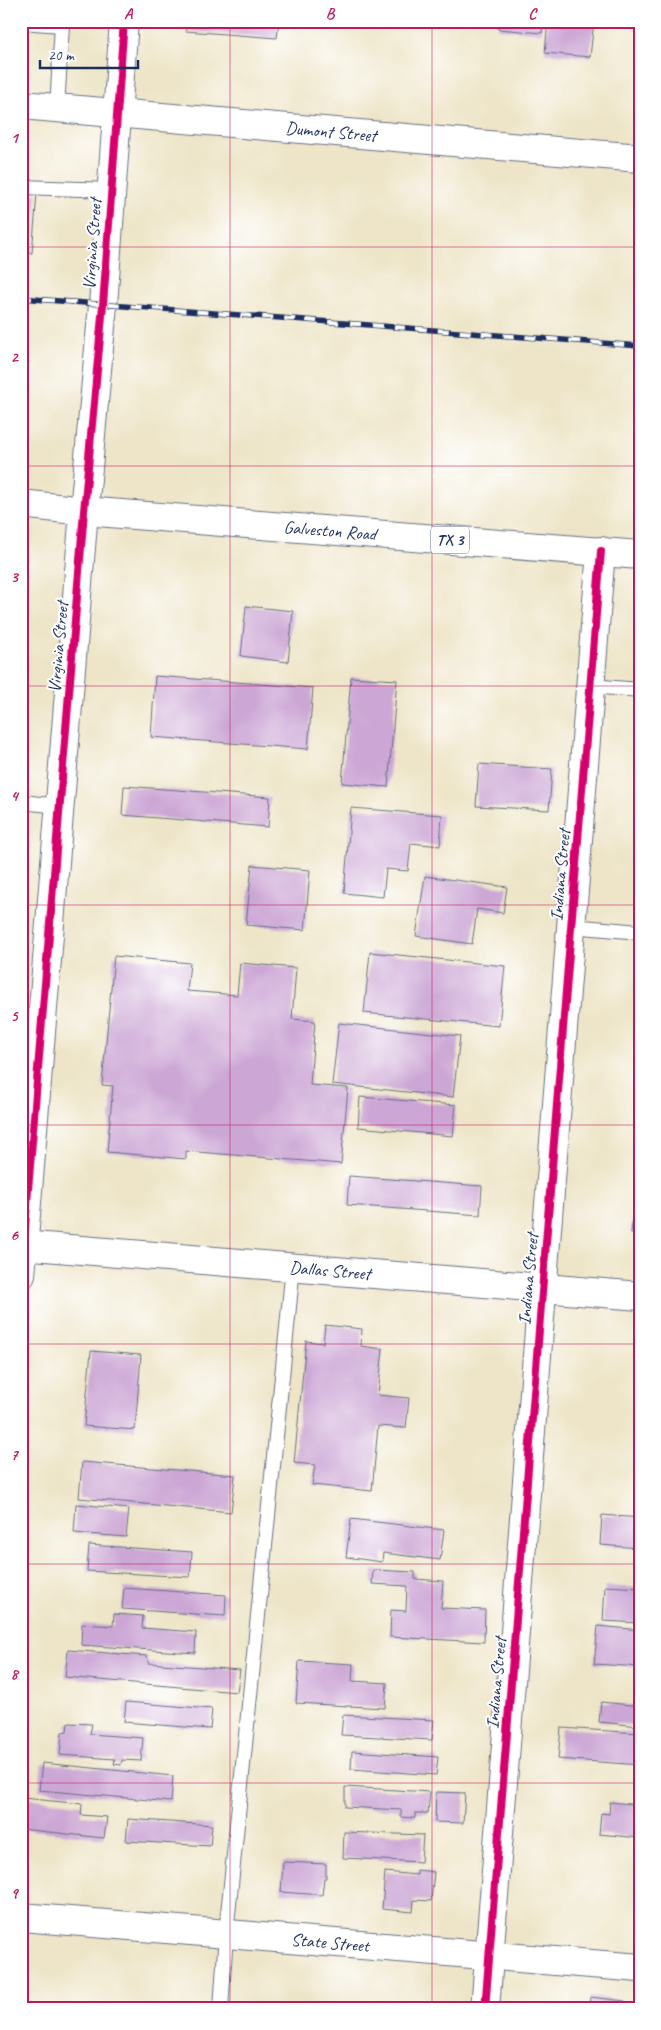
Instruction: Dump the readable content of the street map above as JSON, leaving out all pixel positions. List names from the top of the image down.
{
  "streets": {
    "street": [
      "Dumont Street",
      "Virginia Street",
      "Galveston Road",
      "TX 3",
      "Indiana Street",
      "Dallas Street",
      "State Street"
    ]
  },
  "crossings": [
    ["Dumont Street", "Virginia Street"],
    ["Virginia Street", "Galveston Road"],
    ["Virginia Street", "Dallas Street"],
    ["Galveston Road", "Indiana Street"],
    ["Indiana Street", "Dallas Street"],
    ["Indiana Street", "State Street"]
  ],
  "scale_bar": "20 m",
  "grid": {
    "columns": ["A", "B", "C"],
    "rows": [
      "1",
      "2",
      "3",
      "4",
      "5",
      "6",
      "7",
      "8",
      "9"
    ]
  }
}
